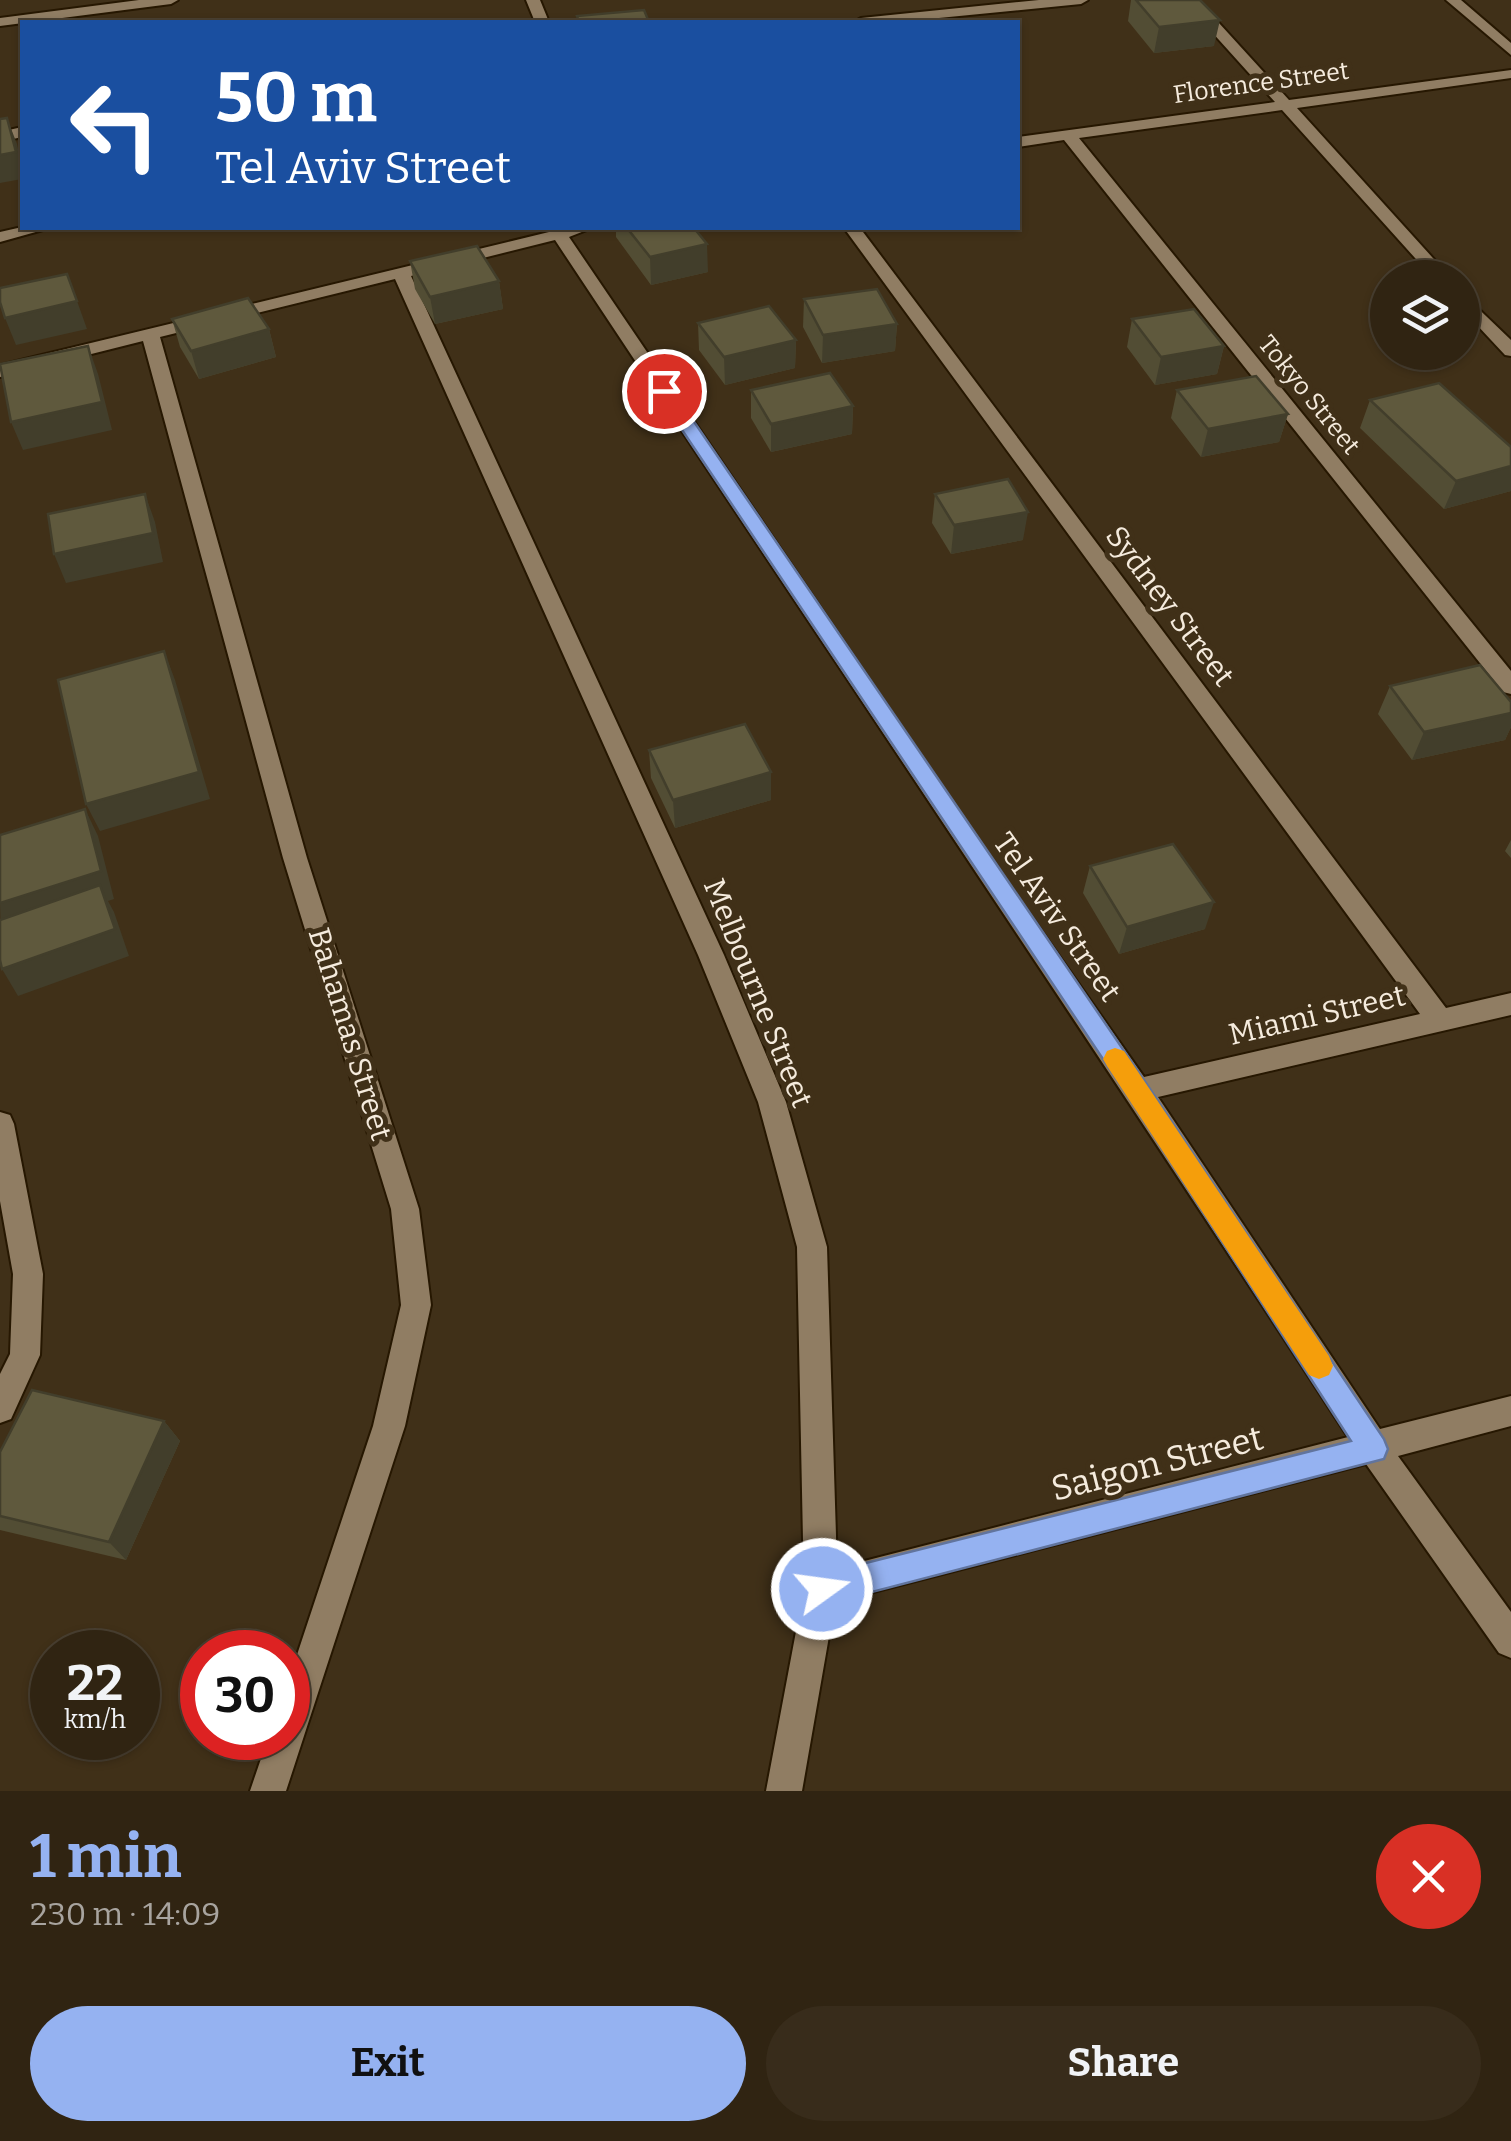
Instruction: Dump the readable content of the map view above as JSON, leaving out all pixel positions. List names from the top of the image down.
{
  "streets": {
    "street": [
      "Florence Street",
      "Tokyo Street",
      "Sydney Street",
      "Tel Aviv Street",
      "Melbourne Street",
      "Miami Street",
      "Bahamas Street",
      "Saigon Street"
    ]
  },
  "crossings": [
    ["Florence Street", "Tokyo Street"],
    ["Sydney Street", "Miami Street"],
    ["Tel Aviv Street", "Miami Street"],
    ["Tel Aviv Street", "Saigon Street"],
    ["Melbourne Street", "Saigon Street"]
  ],
  "page": {
    "turn": ["50 m", "Tel Aviv Street"],
    "speed": "22 km/h",
    "limit": "30",
    "heading": ["1 min", "230 m · 14:09"],
    "buttons": ["Exit", "Share"]
  }
}
